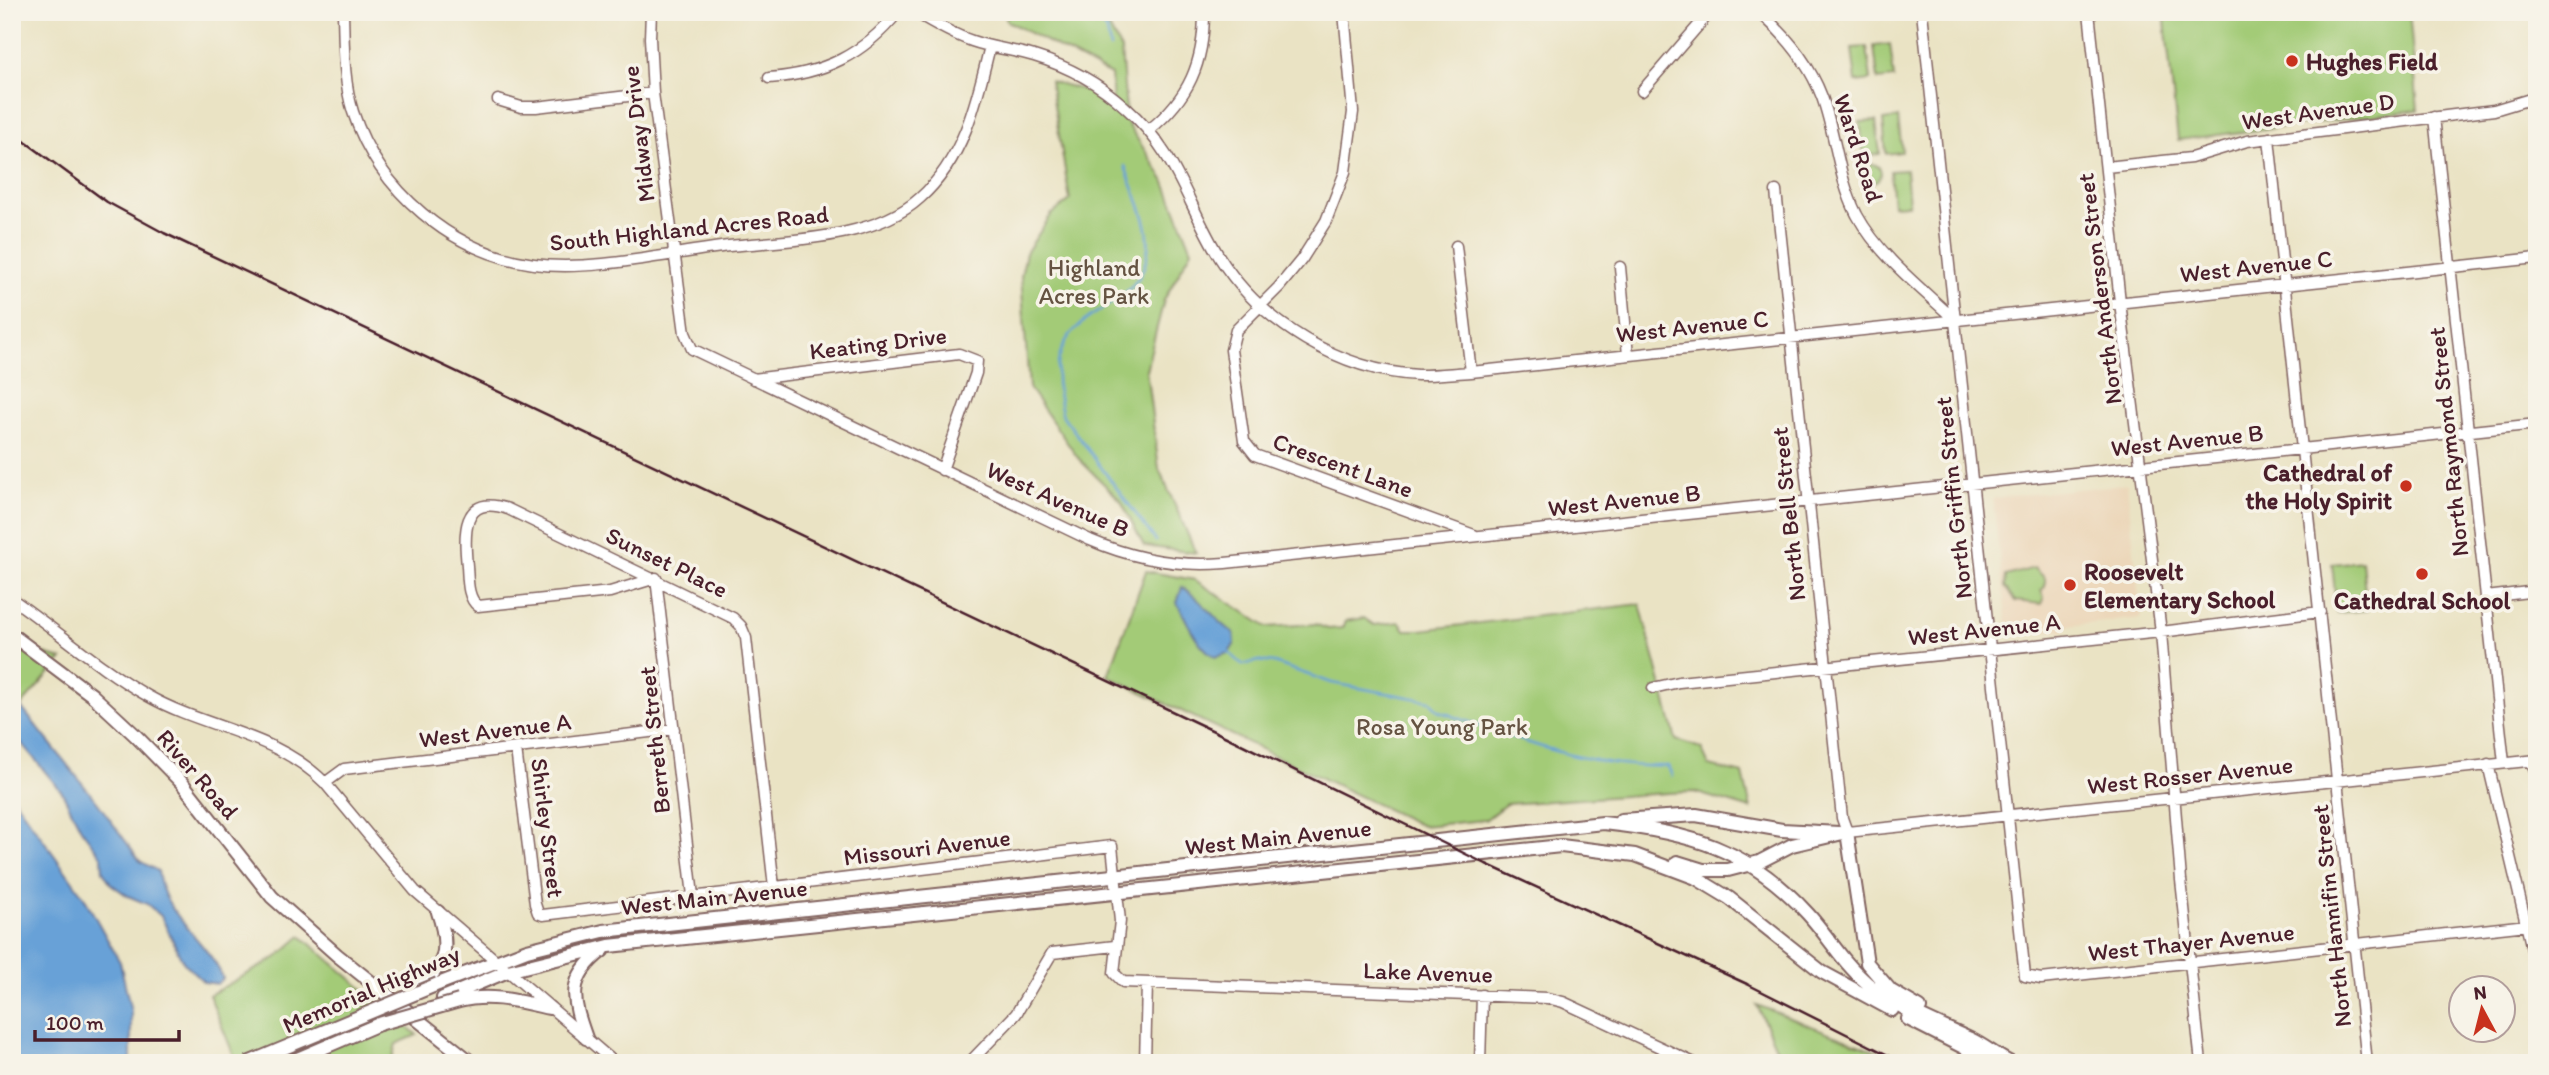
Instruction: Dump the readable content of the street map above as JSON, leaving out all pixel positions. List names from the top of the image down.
{
  "streets": {
    "main road": ["River Road", "West Main Avenue", "Memorial Highway"],
    "street": [
      "West Avenue D",
      "Midway Drive",
      "Ward Road",
      "South Highland Acres Road",
      "West Avenue C",
      "North Anderson Street",
      "Keating Drive",
      "West Avenue B",
      "North Raymond Street",
      "Crescent Lane",
      "North Griffin Street",
      "North Bell Street",
      "Sunset Place",
      "West Avenue A",
      "Berreth Street",
      "West Rosser Avenue",
      "Shirley Street",
      "Missouri Avenue",
      "North Hannifin Street",
      "West Thayer Avenue",
      "Lake Avenue"
    ]
  },
  "crossings": [
    ["West Avenue D", "North Anderson Street"],
    ["West Avenue D", "North Raymond Street"],
    ["West Avenue D", "North Hannifin Street"],
    ["Midway Drive", "South Highland Acres Road"],
    ["Midway Drive", "Keating Drive"],
    ["Midway Drive", "West Avenue B"],
    ["Ward Road", "West Avenue C"],
    ["Ward Road", "North Griffin Street"],
    ["South Highland Acres Road", "West Avenue C"],
    ["West Avenue C", "North Anderson Street"],
    ["West Avenue C", "North Raymond Street"],
    ["West Avenue C", "Crescent Lane"],
    ["West Avenue C", "North Griffin Street"],
    ["West Avenue C", "North Bell Street"],
    ["West Avenue C", "North Hannifin Street"],
    ["North Anderson Street", "West Avenue B"],
    ["North Anderson Street", "West Avenue A"],
    ["North Anderson Street", "West Rosser Avenue"],
    ["North Anderson Street", "West Thayer Avenue"],
    ["Keating Drive", "West Avenue B"],
    ["West Avenue B", "North Raymond Street"],
    ["West Avenue B", "Crescent Lane"],
    ["West Avenue B", "North Griffin Street"],
    ["West Avenue B", "North Bell Street"],
    ["West Avenue B", "North Hannifin Street"],
    ["North Raymond Street", "West Rosser Avenue"],
    ["North Griffin Street", "West Avenue A"],
    ["North Griffin Street", "West Rosser Avenue"],
    ["North Griffin Street", "West Thayer Avenue"],
    ["North Bell Street", "West Avenue A"],
    ["North Bell Street", "West Rosser Avenue"],
    ["Sunset Place", "Berreth Street"],
    ["Sunset Place", "Missouri Avenue"],
    ["West Avenue A", "Berreth Street"],
    ["West Avenue A", "Shirley Street"],
    ["West Avenue A", "North Hannifin Street"],
    ["Berreth Street", "Missouri Avenue"],
    ["West Rosser Avenue", "North Hannifin Street"],
    ["Shirley Street", "Missouri Avenue"],
    ["West Main Avenue", "Missouri Avenue"],
    ["West Main Avenue", "Memorial Highway"],
    ["North Hannifin Street", "West Thayer Avenue"]
  ],
  "parks": ["Highland Acres Park", "Rosa Young Park"],
  "places": [
    "Hughes Field",
    "Cathedral of the Holy Spirit",
    "Cathedral School",
    "Roosevelt Elementary School"
  ],
  "scale_bar": "100 m",
  "north": "top"
}
